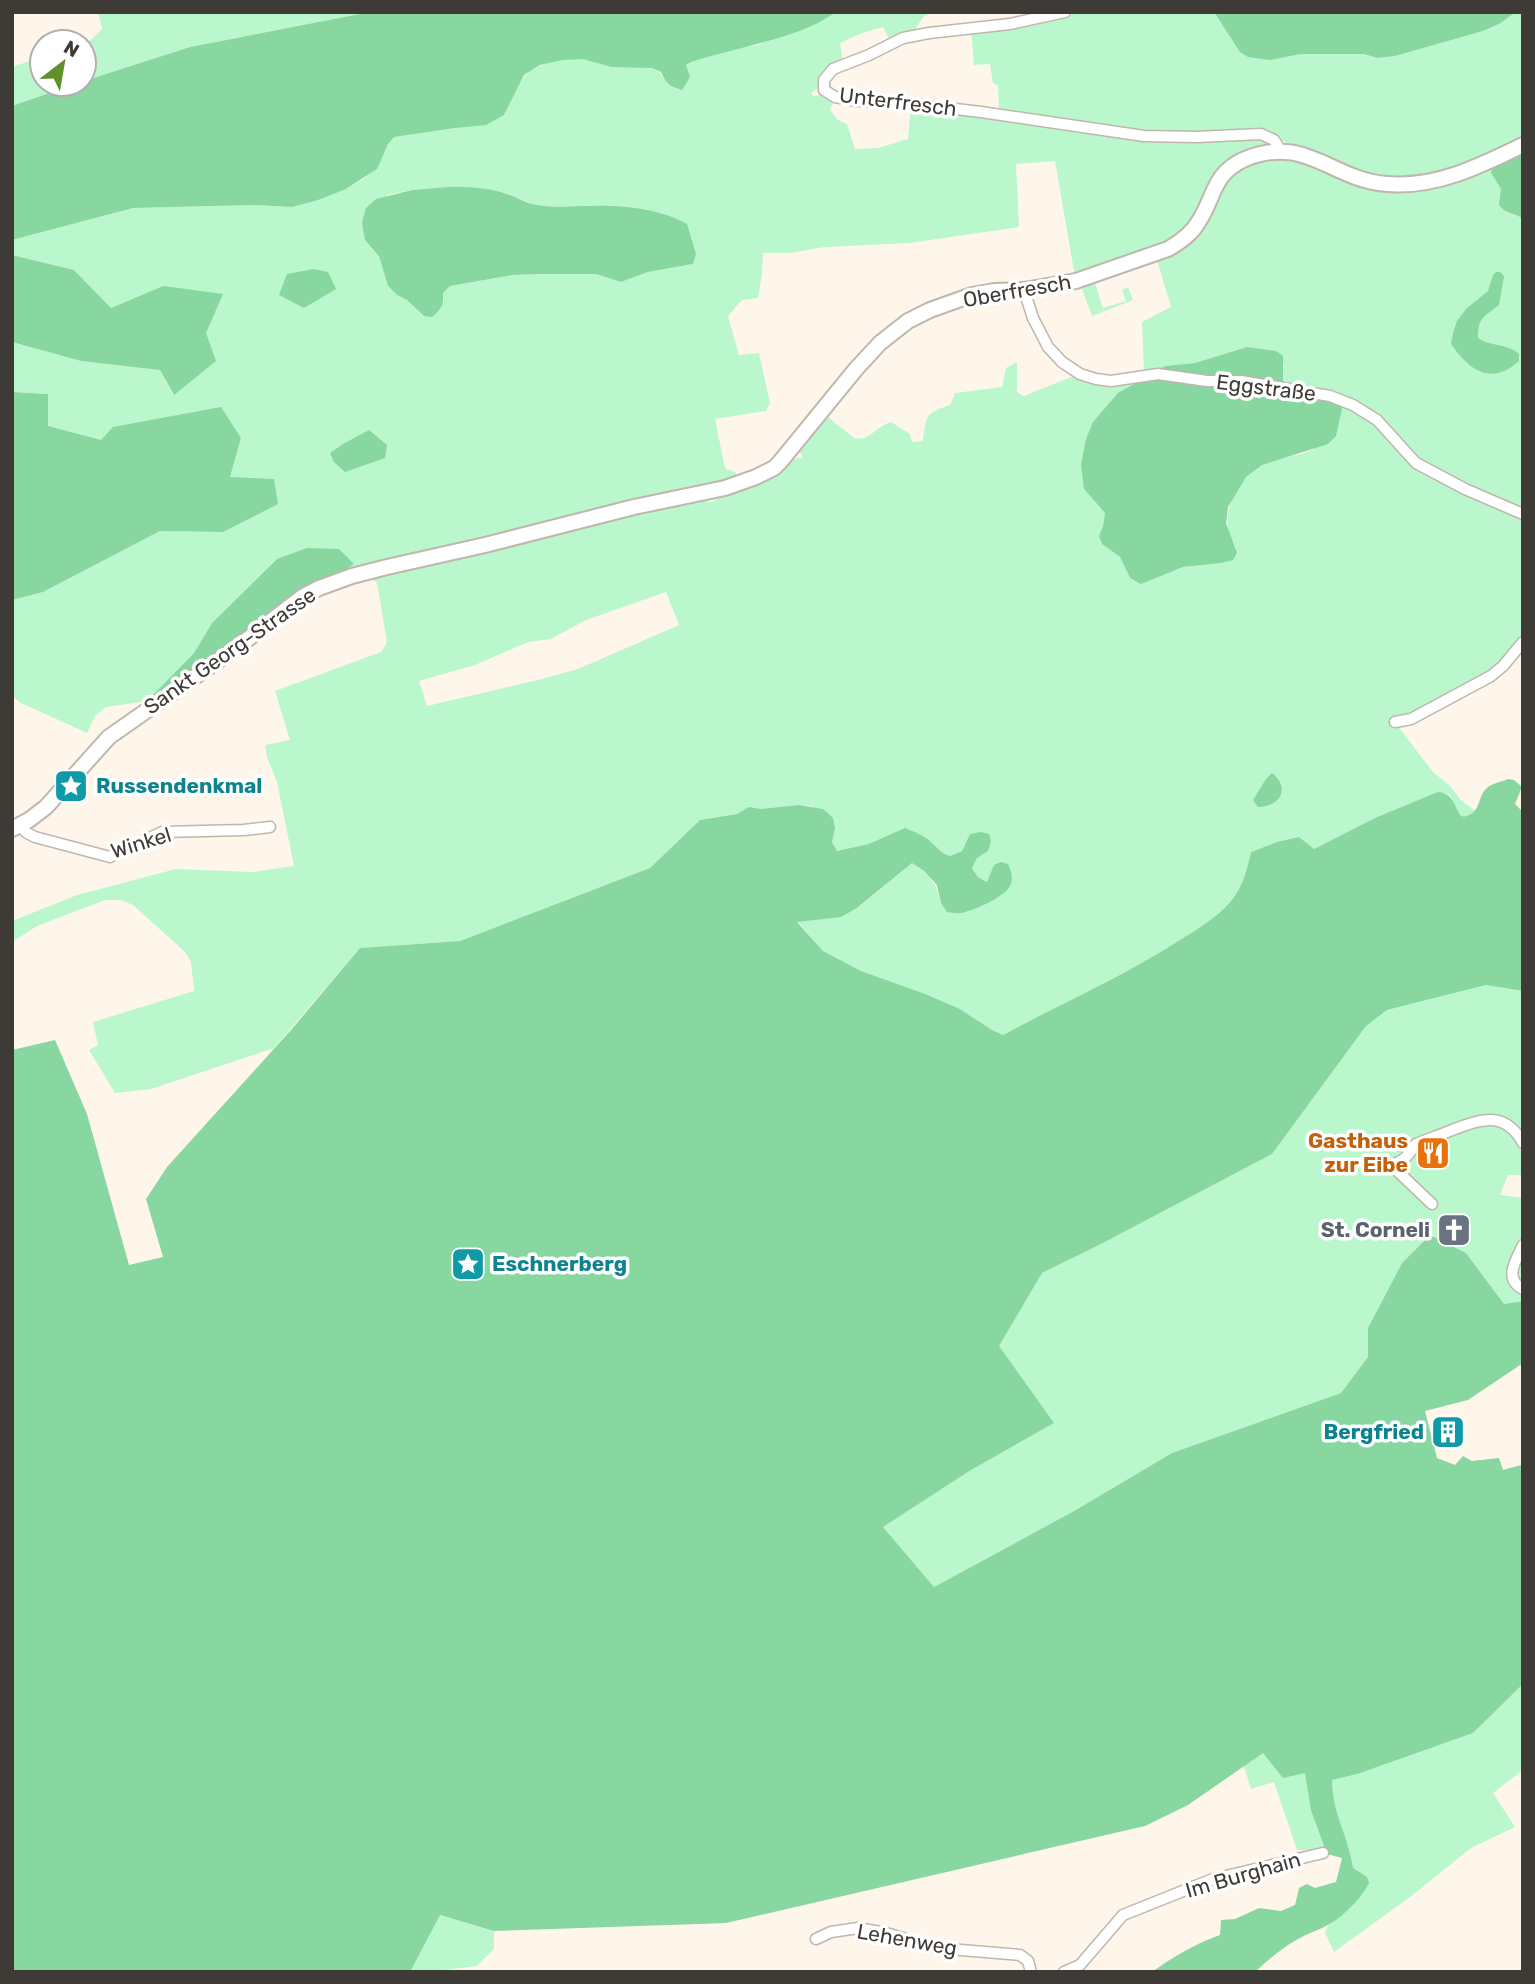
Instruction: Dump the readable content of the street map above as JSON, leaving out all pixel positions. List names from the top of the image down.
{
  "streets": {
    "street": [
      "Unterfresch",
      "Oberfresch",
      "Eggstraße",
      "Sankt Georg-Strasse",
      "Winkel",
      "Im Burghain",
      "Lehenweg"
    ]
  },
  "crossings": [
    ["Unterfresch", "Oberfresch"],
    ["Oberfresch", "Eggstraße"],
    ["Oberfresch", "Sankt Georg-Strasse"],
    ["Sankt Georg-Strasse", "Winkel"]
  ],
  "places": {
    "place": ["Russendenkmal", "Eschnerberg"],
    "restaurant": ["Gasthaus zur Eibe"],
    "church": ["St. Corneli"],
    "building": ["Bergfried"]
  },
  "north": "top right"
}
